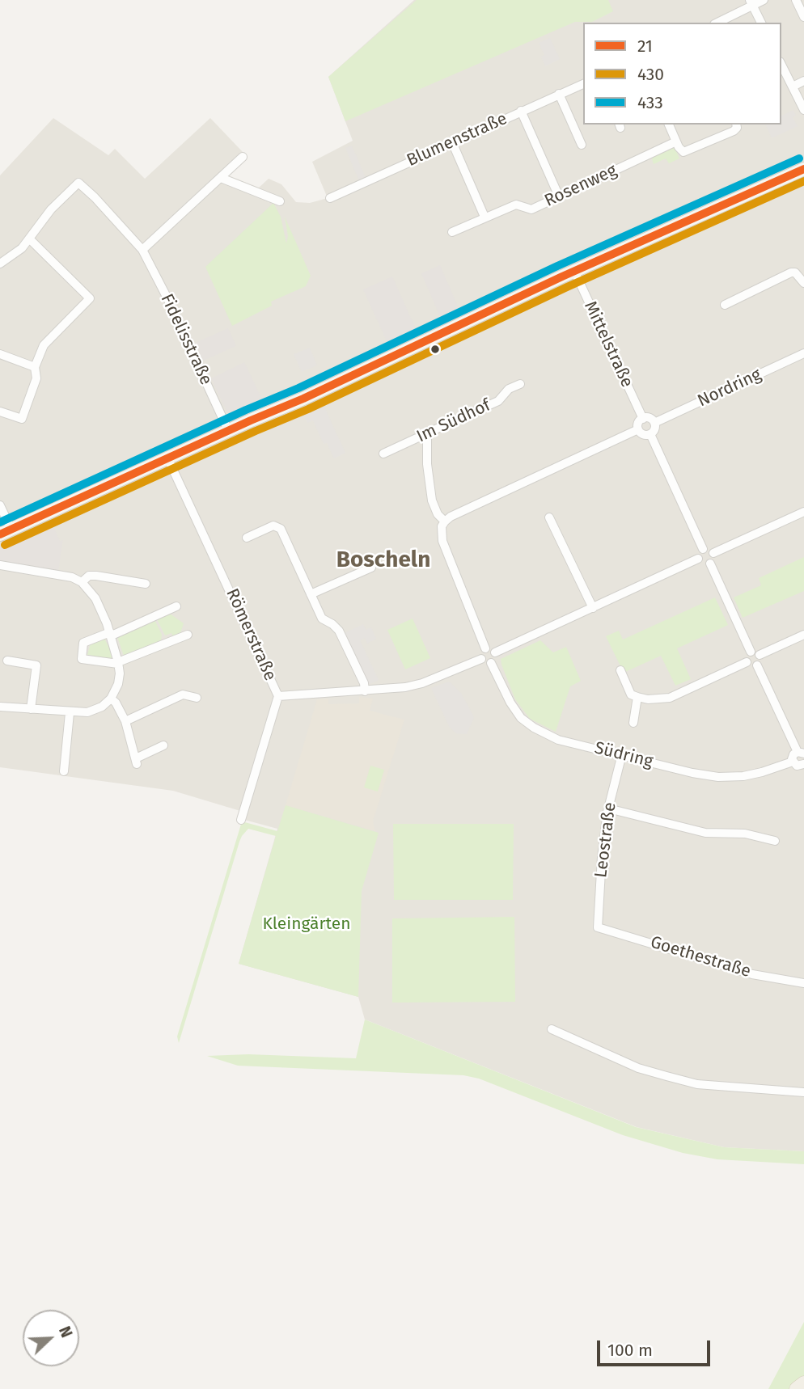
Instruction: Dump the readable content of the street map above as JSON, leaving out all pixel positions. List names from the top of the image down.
{
  "streets": {
    "street": [
      "Blumenstraße",
      "Rosenweg",
      "Fidelisstraße",
      "Mittelstraße",
      "Nordring",
      "Im Südhof",
      "Römerstraße",
      "Südring",
      "Leostraße",
      "Goethestraße"
    ]
  },
  "crossings": [
    ["Mittelstraße", "Nordring"],
    ["Südring", "Leostraße"],
    ["Leostraße", "Goethestraße"]
  ],
  "districts": ["Boscheln"],
  "parks": ["Kleingärten"],
  "lines": ["transit line 433", "transit line 21", "transit line 430"],
  "legend": ["21", "430", "433"],
  "scale_bar": "100 m",
  "north": "top right"
}
